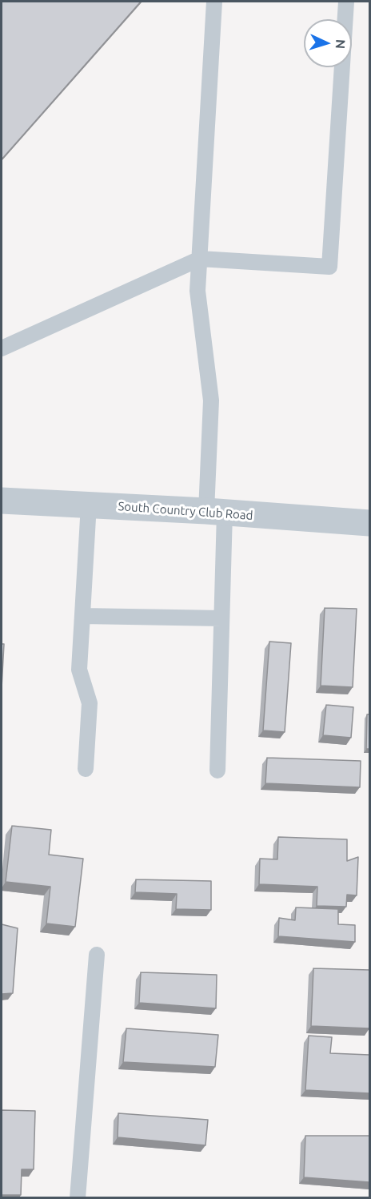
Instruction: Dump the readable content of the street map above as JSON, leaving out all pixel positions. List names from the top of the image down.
{
  "streets": {
    "street": ["South Country Club Road"]
  },
  "north": "right"
}
